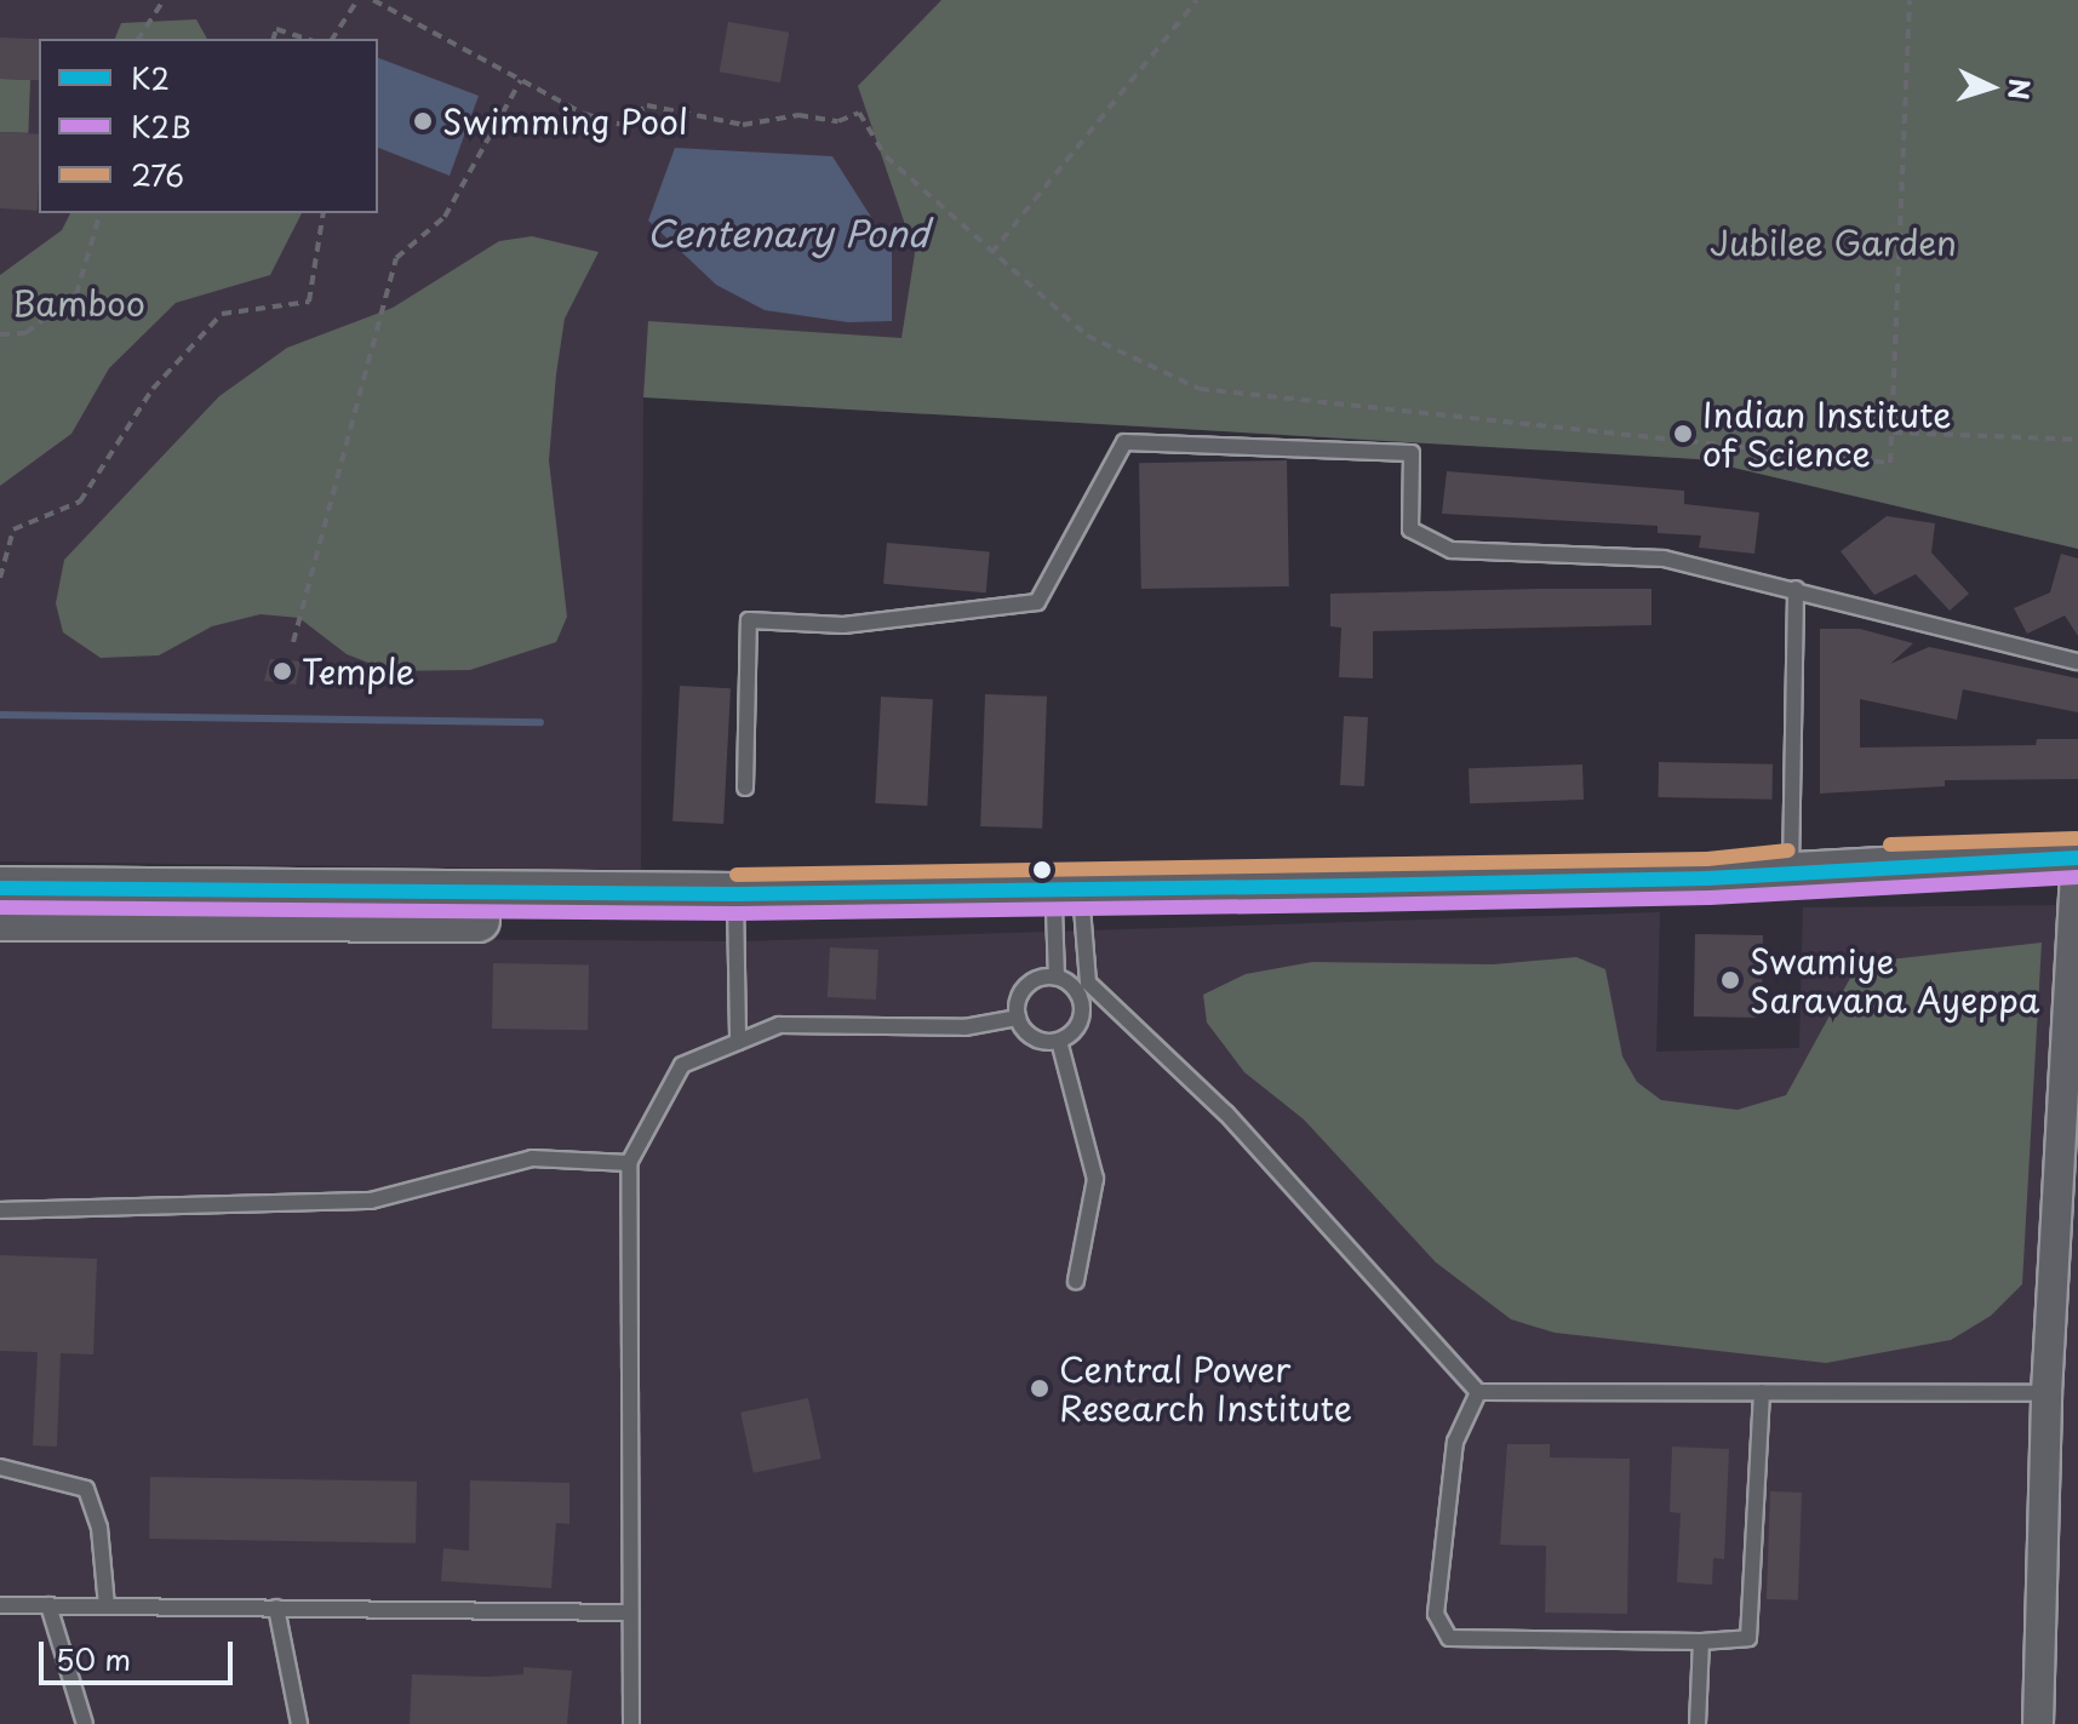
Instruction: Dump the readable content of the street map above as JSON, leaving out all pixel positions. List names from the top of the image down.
{
  "water": ["Centenary Pond"],
  "parks": ["Jubilee Garden", "Bamboo"],
  "places": [
    "Swimming Pool",
    "Indian Institute of Science",
    "Temple",
    "Swamiye Saravana Ayeppa",
    "Central Power Research Institute"
  ],
  "lines": ["transit line 276", "transit line K2", "transit line K2B"],
  "legend": ["K2", "K2B", "276"],
  "scale_bar": "50 m",
  "north": "right"
}
